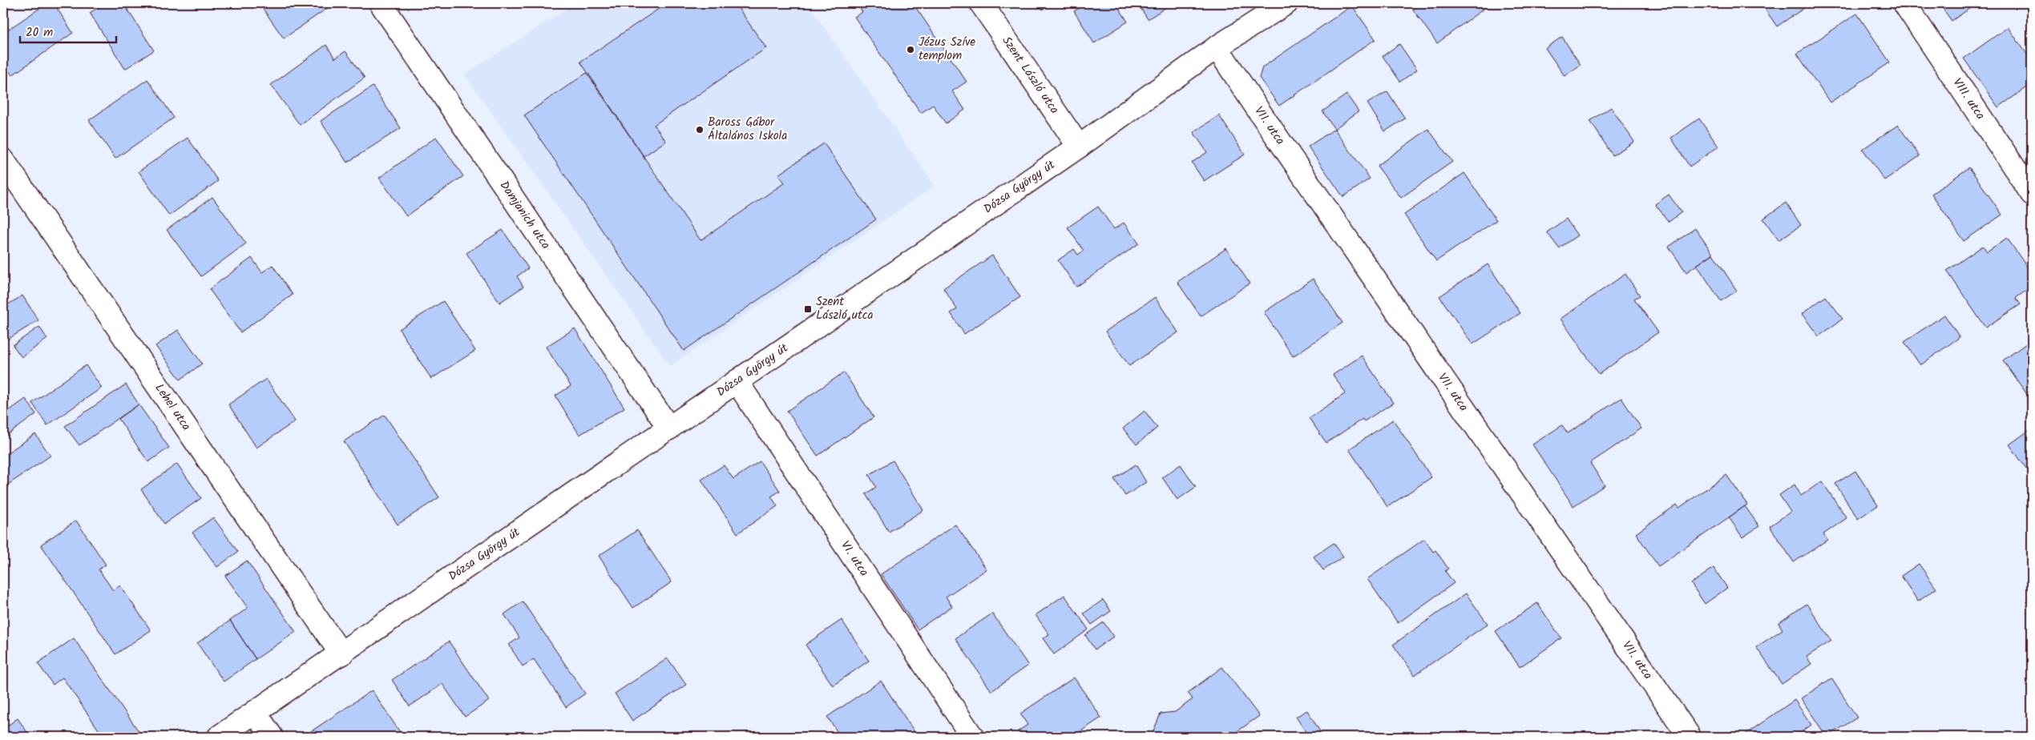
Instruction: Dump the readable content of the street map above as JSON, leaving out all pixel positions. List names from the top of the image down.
{
  "streets": {
    "street": [
      "Szent László utca",
      "VIII. utca",
      "VII. utca",
      "Dózsa György út",
      "Damjanich utca",
      "Lehel utca",
      "VI. utca"
    ]
  },
  "crossings": [
    ["Szent László utca", "Dózsa György út"],
    ["VII. utca", "Dózsa György út"],
    ["Dózsa György út", "Damjanich utca"],
    ["Dózsa György út", "Lehel utca"],
    ["Dózsa György út", "VI. utca"]
  ],
  "places": {
    "other": ["Jézus Szíve templom", "Baross Gábor Általános Iskola"],
    "transit": ["Szent László utca"]
  },
  "scale_bar": "20 m"
}
